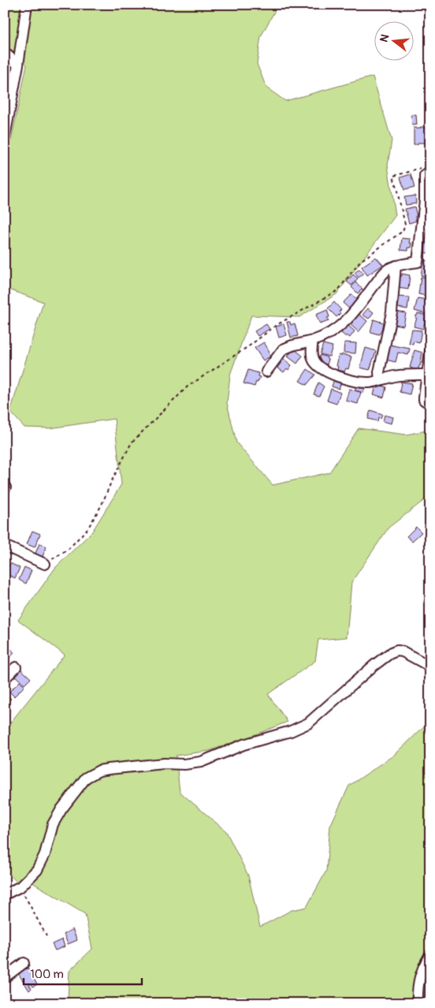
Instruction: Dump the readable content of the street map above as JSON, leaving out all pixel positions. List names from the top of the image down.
{
  "scale_bar": "100 m",
  "north": "left"
}
